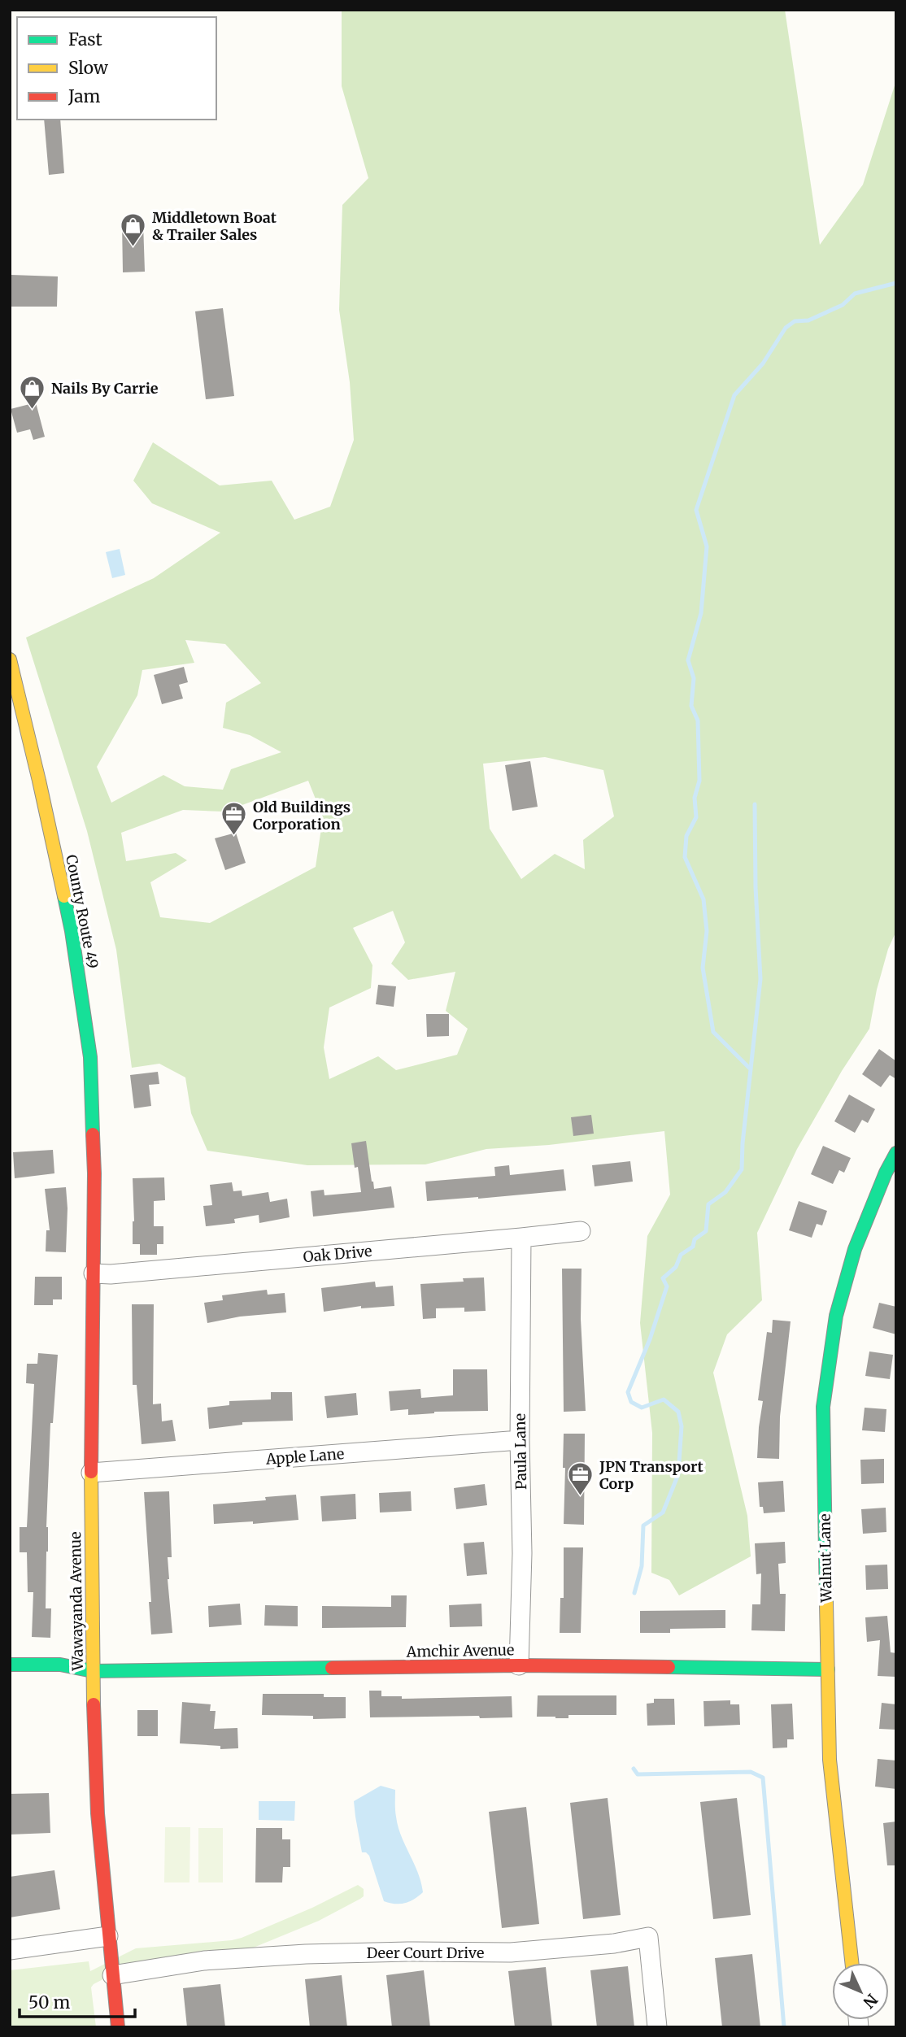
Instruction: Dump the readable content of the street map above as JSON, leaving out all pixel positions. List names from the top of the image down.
{
  "streets": {
    "street": [
      "County Route 49",
      "Oak Drive",
      "Paula Lane",
      "Apple Lane",
      "Walnut Lane",
      "Wawayanda Avenue",
      "Amchir Avenue",
      "Deer Court Drive"
    ]
  },
  "crossings": [
    ["County Route 49", "Wawayanda Avenue"],
    ["Oak Drive", "Paula Lane"],
    ["Oak Drive", "Wawayanda Avenue"],
    ["Paula Lane", "Apple Lane"],
    ["Paula Lane", "Amchir Avenue"],
    ["Apple Lane", "Wawayanda Avenue"],
    ["Walnut Lane", "Amchir Avenue"],
    ["Wawayanda Avenue", "Amchir Avenue"],
    ["Wawayanda Avenue", "Deer Court Drive"]
  ],
  "places": {
    "shop": ["Middletown Boat & Trailer Sales", "Nails By Carrie"],
    "office": ["Old Buildings Corporation", "JPN Transport Corp"]
  },
  "legend": ["Fast", "Slow", "Jam"],
  "scale_bar": "50 m",
  "north": "bottom right"
}
